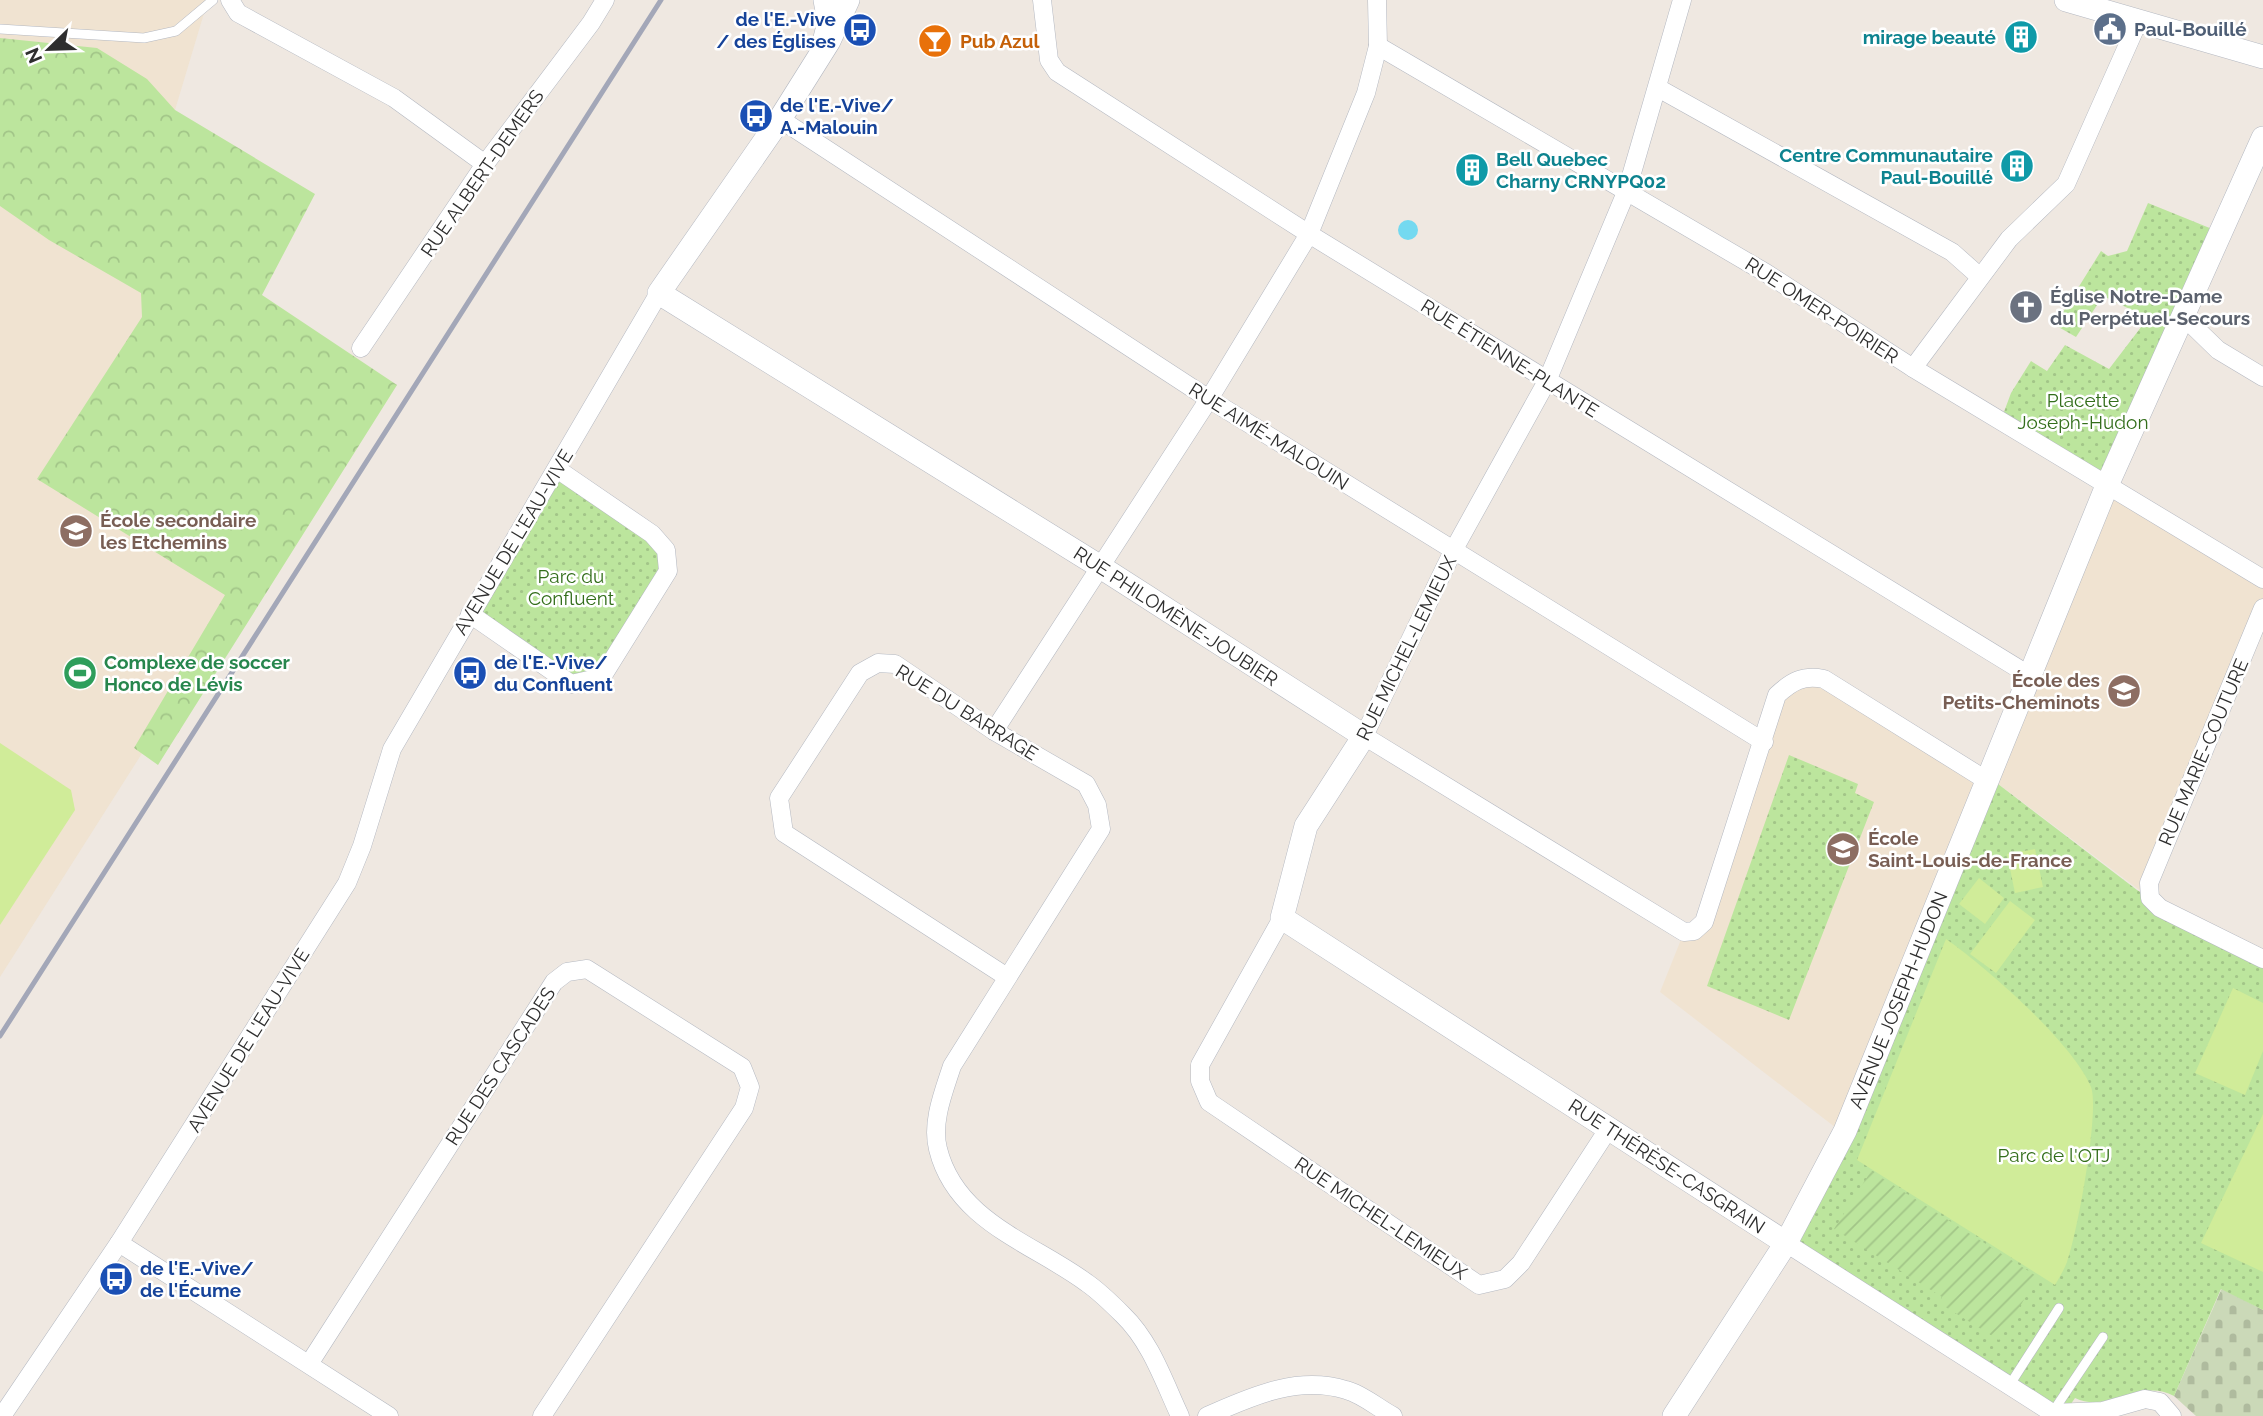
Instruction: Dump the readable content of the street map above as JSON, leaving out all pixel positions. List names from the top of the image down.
{
  "streets": {
    "street": [
      "RUE ALBERT-DEMERS",
      "RUE OMER-POIRIER",
      "RUE ÉTIENNE-PLANTE",
      "RUE AIMÉ-MALOUIN",
      "AVENUE DE L'EAU-VIVE",
      "RUE PHILOMÈNE-JOUBIER",
      "RUE MICHEL-LEMIEUX",
      "RUE DU BARRAGE",
      "RUE MARIE-COUTURE",
      "AVENUE JOSEPH-HUDON",
      "RUE DES CASCADES",
      "RUE THÉRÈSE-CASGRAIN"
    ]
  },
  "crossings": [
    ["RUE OMER-POIRIER", "RUE MICHEL-LEMIEUX"],
    ["RUE OMER-POIRIER", "AVENUE JOSEPH-HUDON"],
    ["RUE ÉTIENNE-PLANTE", "RUE MICHEL-LEMIEUX"],
    ["RUE ÉTIENNE-PLANTE", "AVENUE JOSEPH-HUDON"],
    ["RUE AIMÉ-MALOUIN", "AVENUE DE L'EAU-VIVE"],
    ["RUE AIMÉ-MALOUIN", "RUE PHILOMÈNE-JOUBIER"],
    ["RUE AIMÉ-MALOUIN", "RUE MICHEL-LEMIEUX"],
    ["AVENUE DE L'EAU-VIVE", "RUE PHILOMÈNE-JOUBIER"],
    ["RUE PHILOMÈNE-JOUBIER", "RUE MICHEL-LEMIEUX"],
    ["RUE MICHEL-LEMIEUX", "RUE THÉRÈSE-CASGRAIN"],
    ["AVENUE JOSEPH-HUDON", "RUE THÉRÈSE-CASGRAIN"]
  ],
  "parks": ["Placette Joseph-Hudon", "Parc du Confluent", "Parc de l'OTJ"],
  "places": {
    "public building": ["Paul-Bouillé"],
    "bus stop": [
      "de l'E.-Vive / des Églises",
      "de l'E.-Vive/ A.-Malouin",
      "de l'E.-Vive/ du Confluent",
      "de l'E.-Vive/ de l'Écume"
    ],
    "building": ["mirage beauté", "Centre Communautaire Paul-Bouillé", "Bell Quebec Charny CRNYPQ02"],
    "bar": ["Pub Azul"],
    "church": ["Église Notre-Dame du Perpétuel-Secours"],
    "school or university": ["École secondaire les Etchemins", "École des Petits-Cheminots", "École Saint-Louis-de-France"],
    "sports": ["Complexe de soccer Honco de Lévis"]
  },
  "north": "bottom left"
}
